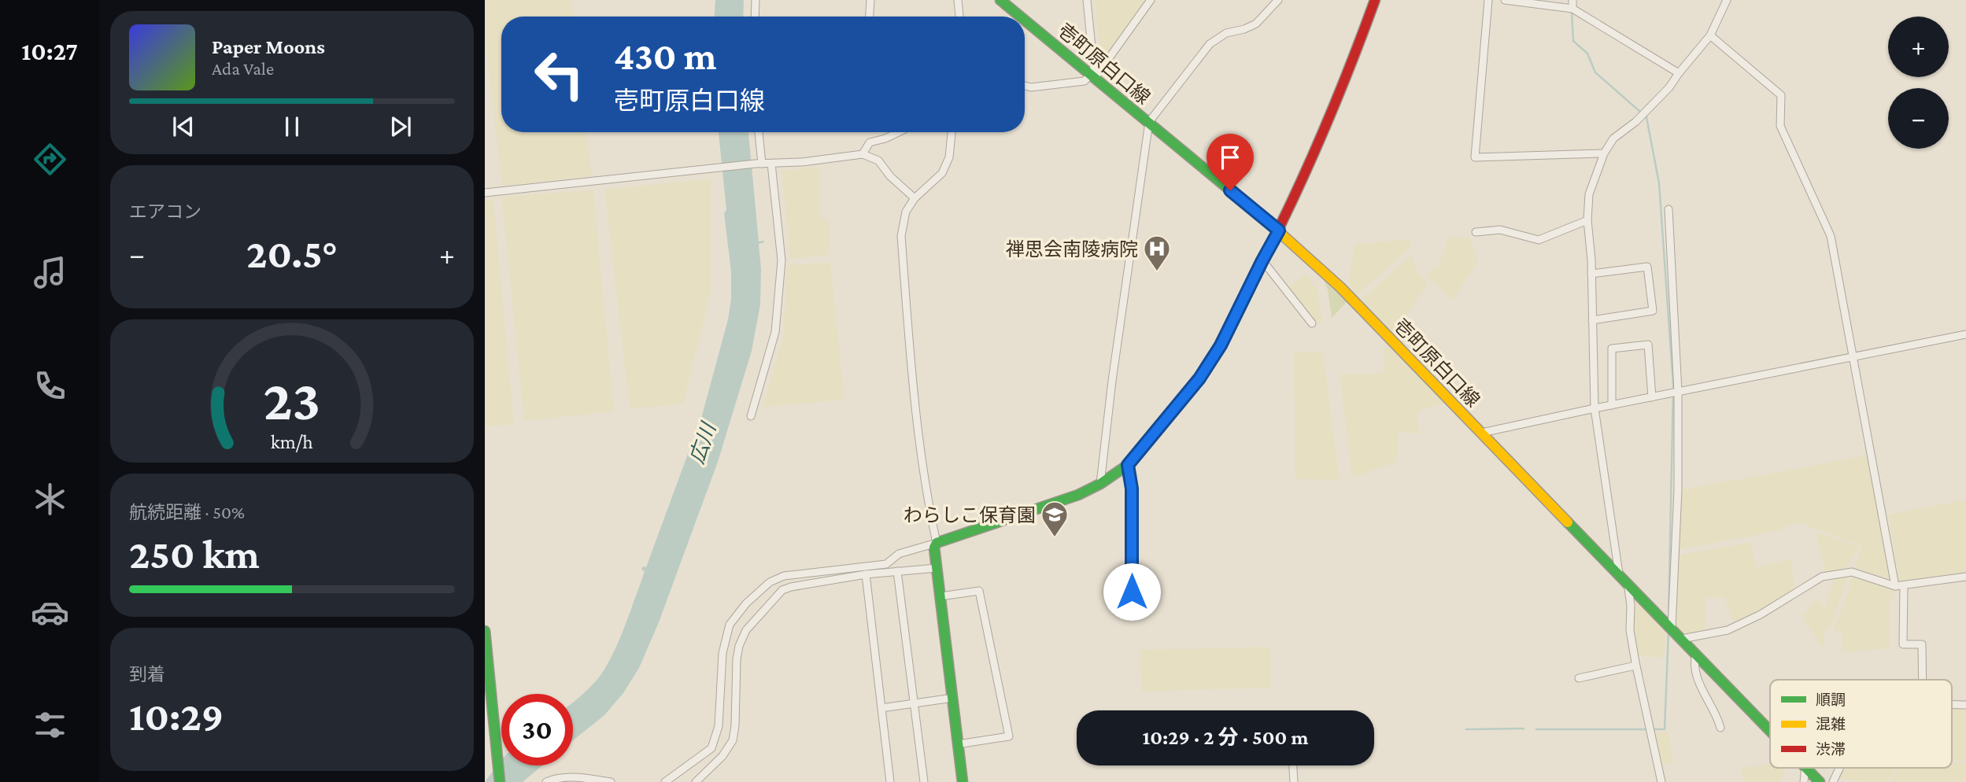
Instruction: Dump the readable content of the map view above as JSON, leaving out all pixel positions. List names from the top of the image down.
{
  "streets": {
    "main road": ["壱町原白口線"]
  },
  "water": ["広川"],
  "places": {
    "hospital": ["禅思会南陵病院"],
    "school or university": ["わらしこ保育園"]
  },
  "legend": ["順調", "混雑", "渋滞"],
  "page": {
    "tabs": "10:27",
    "map_buttons": ["+", "−"],
    "turn": ["430 m", "壱町原白口線"],
    "song": ["Paper Moons", "Ada Vale"],
    "tile": [
      "エアコン",
      ["航続距離 · 50%", "250 km"],
      ["到着", "10:29"]
    ],
    "heat": ["−", "20.5°", "+"],
    "limit": "30",
    "trip": "10:29 · 2 分 · 500 m",
    "gauge": ["23", "km/h"]
  }
}
